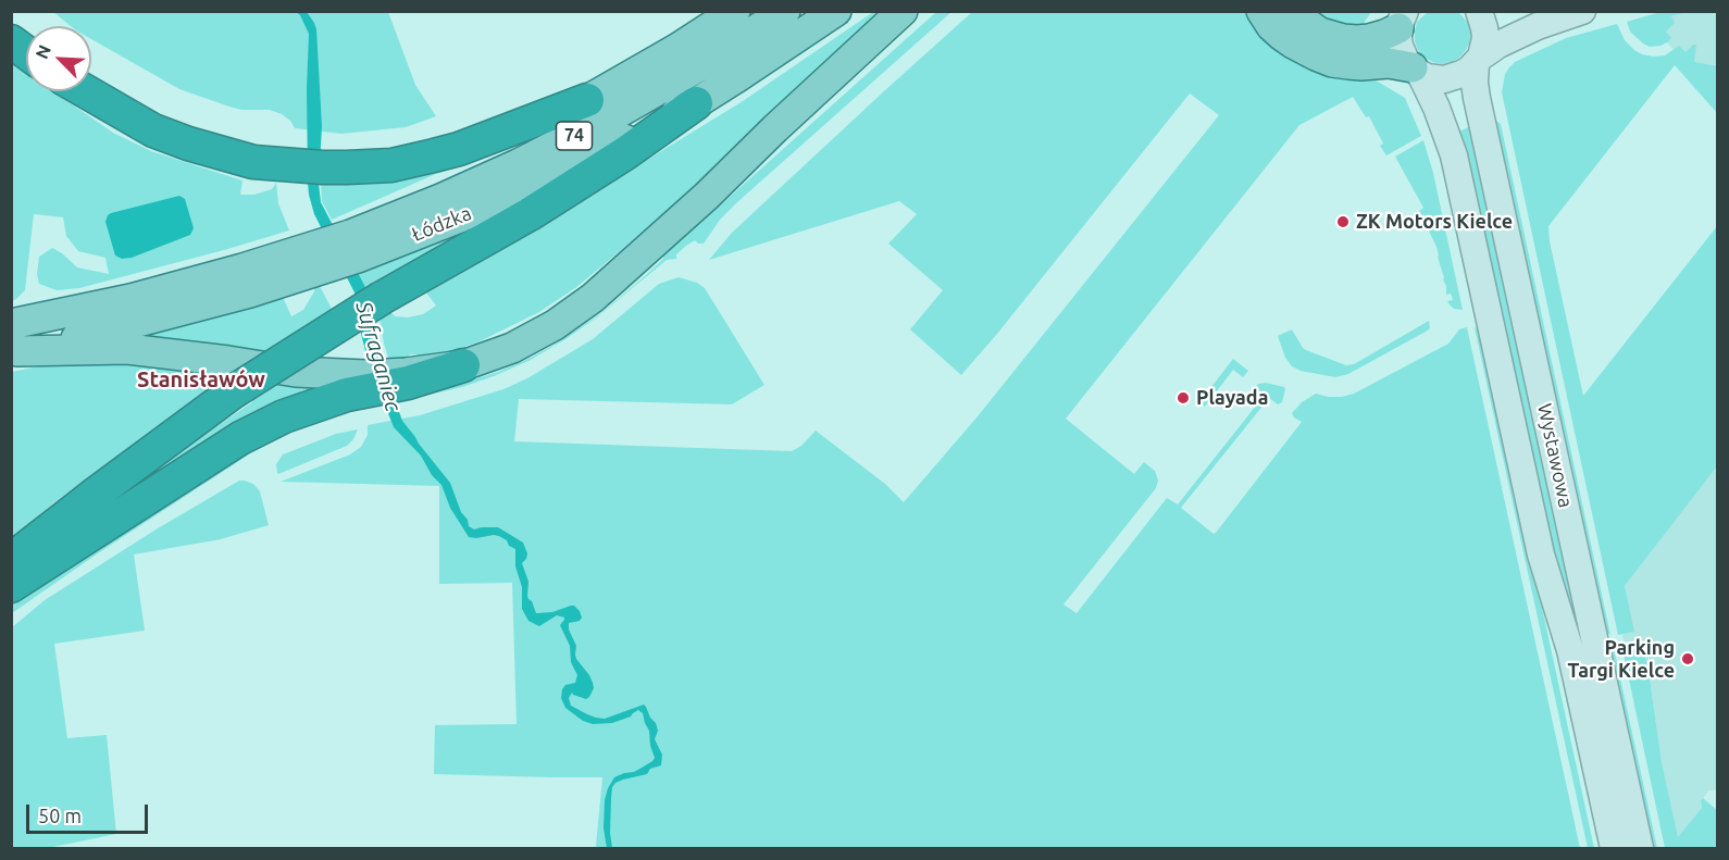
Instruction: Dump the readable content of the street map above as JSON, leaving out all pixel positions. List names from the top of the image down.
{
  "streets": {
    "main road": ["74", "Łódzka"],
    "street": ["Wystawowa"]
  },
  "crossings": [
    ["74", "Łódzka"]
  ],
  "districts": ["Stanisławów"],
  "water": ["Sufraganiec"],
  "places": ["ZK Motors Kielce", "Playada", "Parking Targi Kielce"],
  "scale_bar": "50 m",
  "north": "top left"
}
